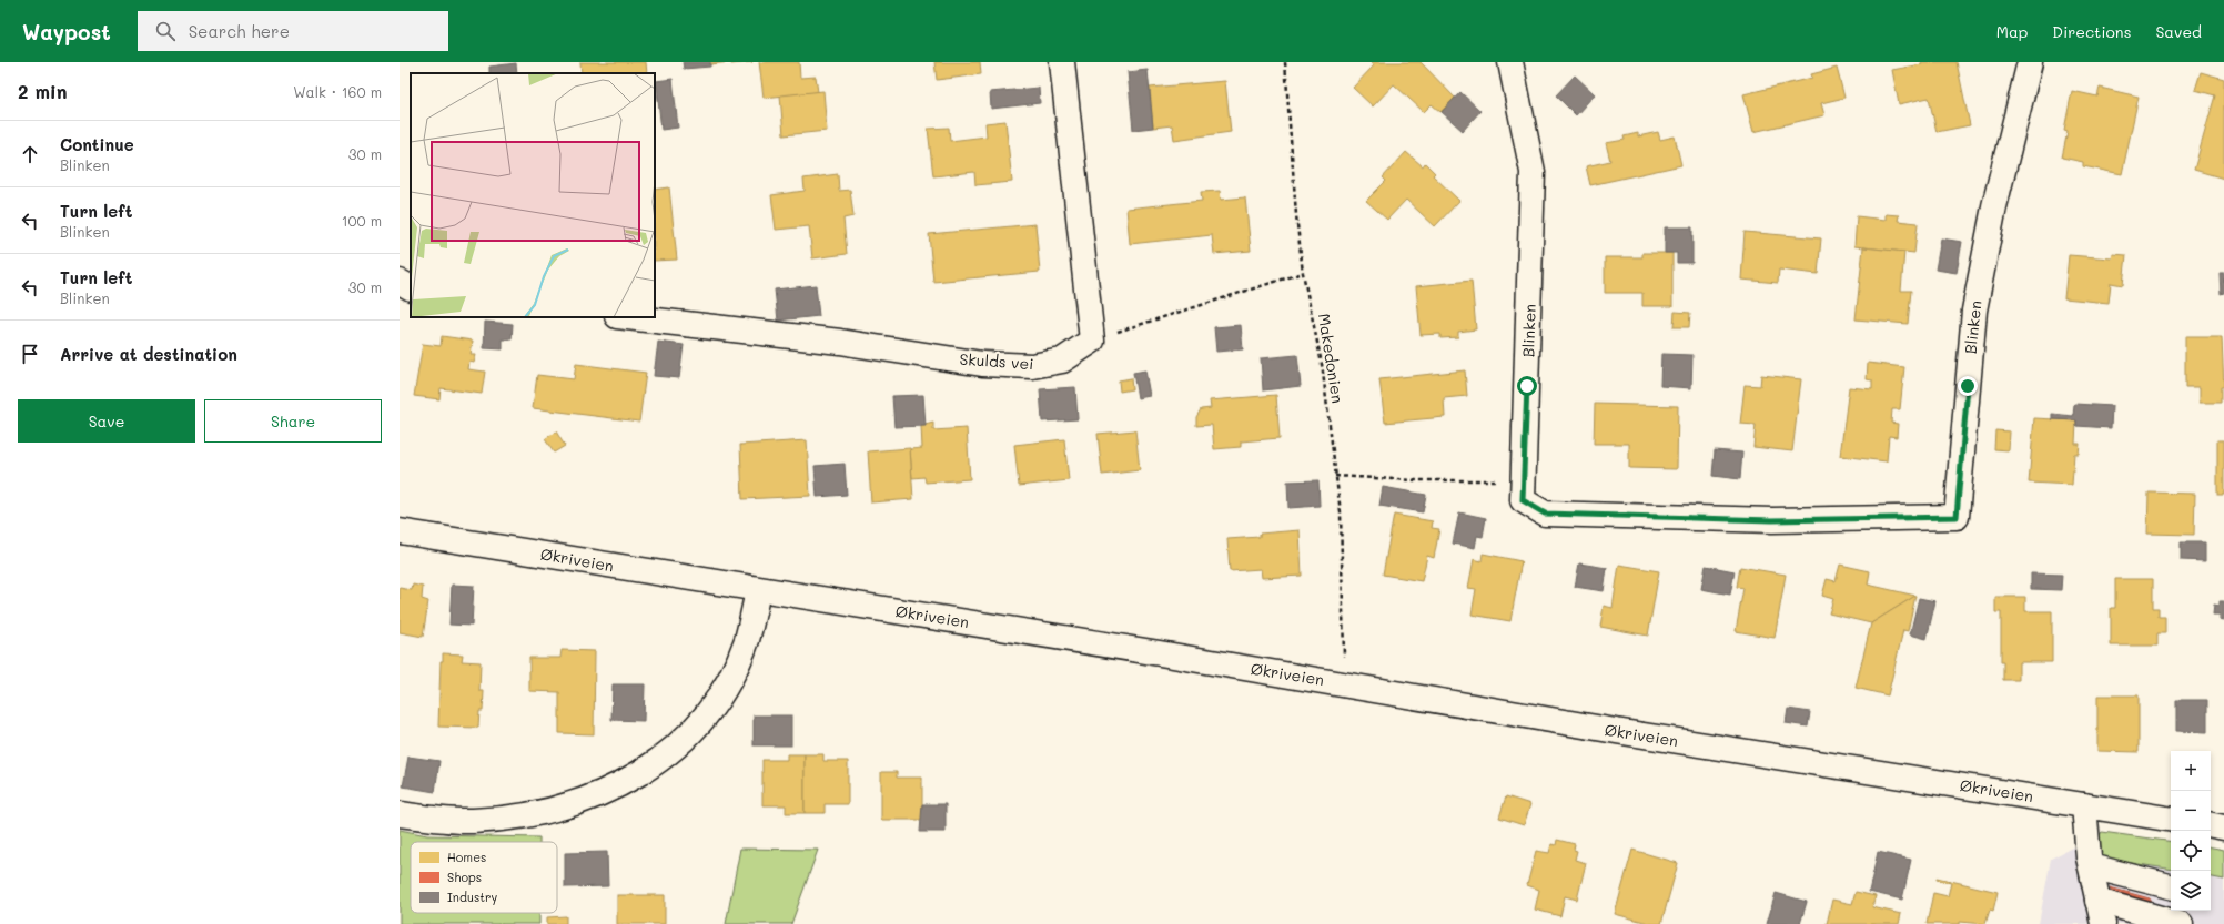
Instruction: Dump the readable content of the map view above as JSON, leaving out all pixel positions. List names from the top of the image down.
{
  "streets": {
    "street": ["Blinken", "Skulds vei", "Økriveien"],
    "path": ["Makedonien"]
  },
  "legend": ["Homes", "Shops", "Industry"],
  "page": {
    "header": "Waypost",
    "search": "Search here",
    "nav": ["Map", "Directions", "Saved"],
    "heading": ["2 min", "Walk · 160 m"],
    "list": [
      ["Continue", "Blinken", "30 m"],
      ["Turn left", "Blinken", "100 m"],
      ["Turn left", "Blinken", "30 m"],
      "Arrive at destination"
    ],
    "buttons": ["Save", "Share"],
    "map_buttons": ["+", "−"]
  }
}
